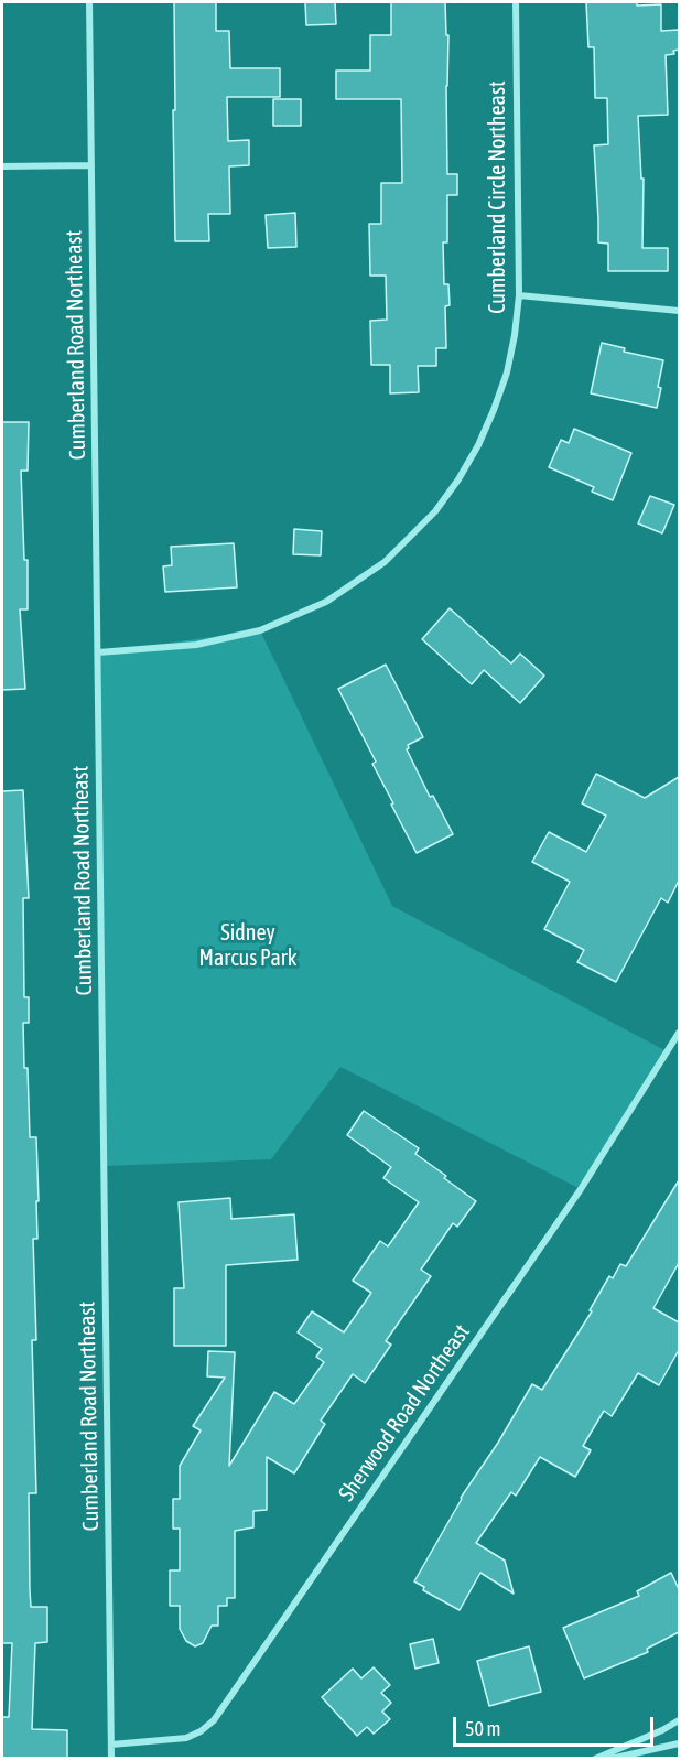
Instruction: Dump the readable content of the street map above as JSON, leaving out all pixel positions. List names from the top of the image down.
{
  "streets": {
    "street": ["Cumberland Circle Northeast", "Cumberland Road Northeast", "Sherwood Road Northeast"]
  },
  "crossings": [
    ["Cumberland Circle Northeast", "Cumberland Road Northeast"],
    ["Cumberland Road Northeast", "Sherwood Road Northeast"]
  ],
  "parks": ["Sidney Marcus Park"],
  "scale_bar": "50 m"
}
